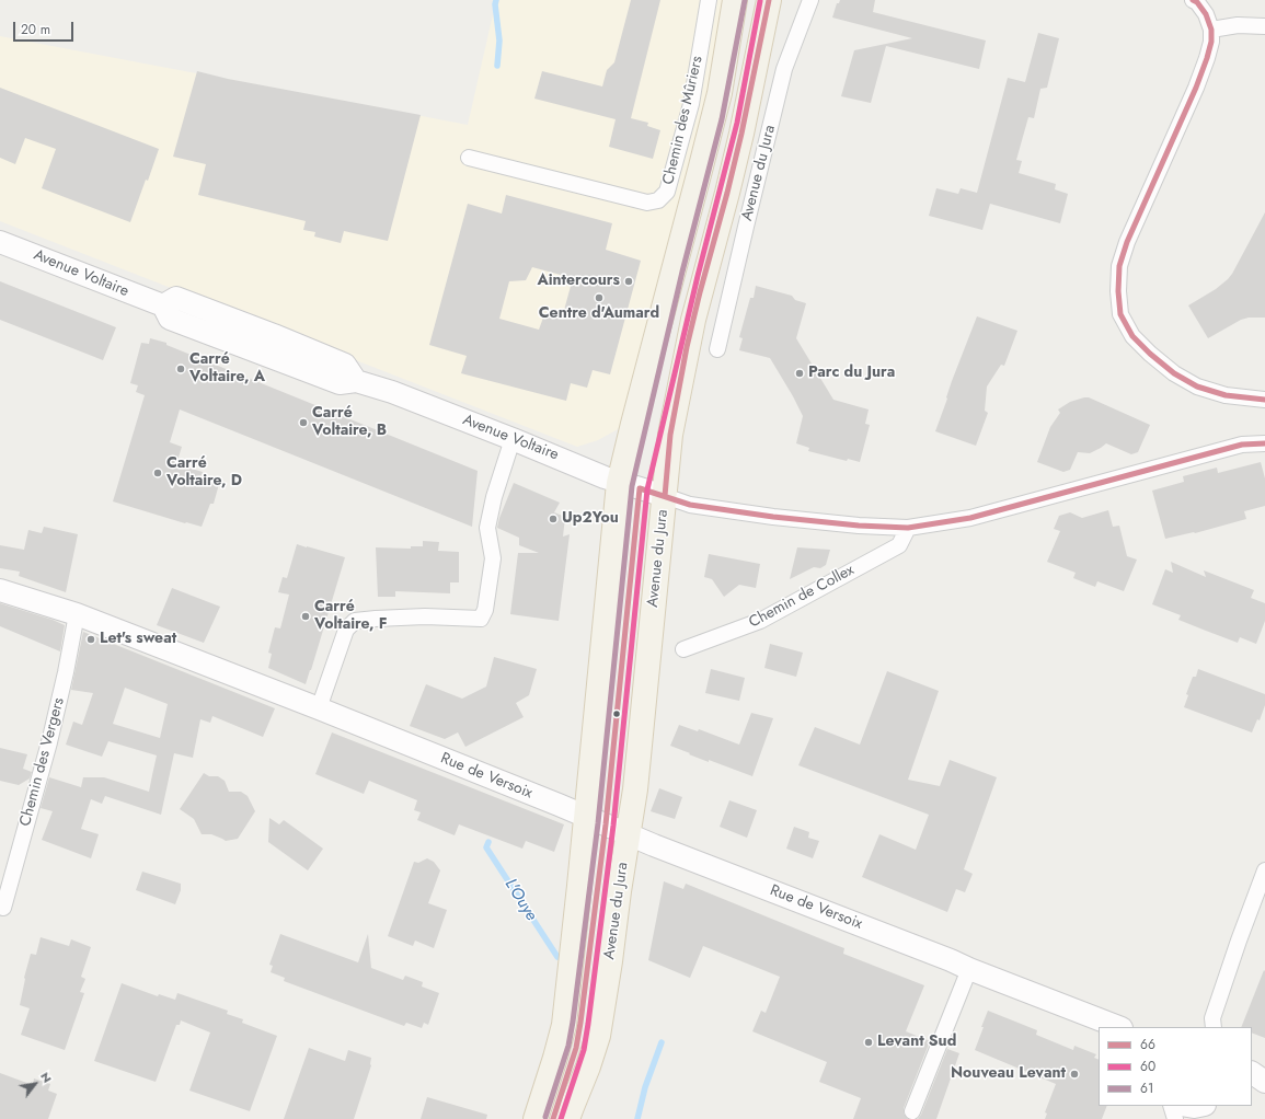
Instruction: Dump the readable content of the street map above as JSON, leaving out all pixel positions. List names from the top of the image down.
{
  "streets": {
    "main road": ["Avenue du Jura", "Avenue Voltaire", "Rue de Versoix"],
    "street": ["Chemin des Mûriers", "Chemin de Collex", "Chemin des Vergers"]
  },
  "crossings": [
    ["Avenue du Jura", "Avenue Voltaire"],
    ["Avenue du Jura", "Rue de Versoix"],
    ["Chemin des Vergers", "Rue de Versoix"]
  ],
  "water": ["L'Ouye"],
  "places": [
    "Aintercours",
    "Centre d'Aumard",
    "Carré Voltaire, A",
    "Parc du Jura",
    "Carré Voltaire, B",
    "Carré Voltaire, D",
    "Up2You",
    "Carré Voltaire, F",
    "Let's sweat",
    "Levant Sud",
    "Nouveau Levant"
  ],
  "lines": ["transit line 66", "transit line 61", "transit line 60"],
  "legend": ["66", "60", "61"],
  "scale_bar": "20 m",
  "north": "top right"
}
